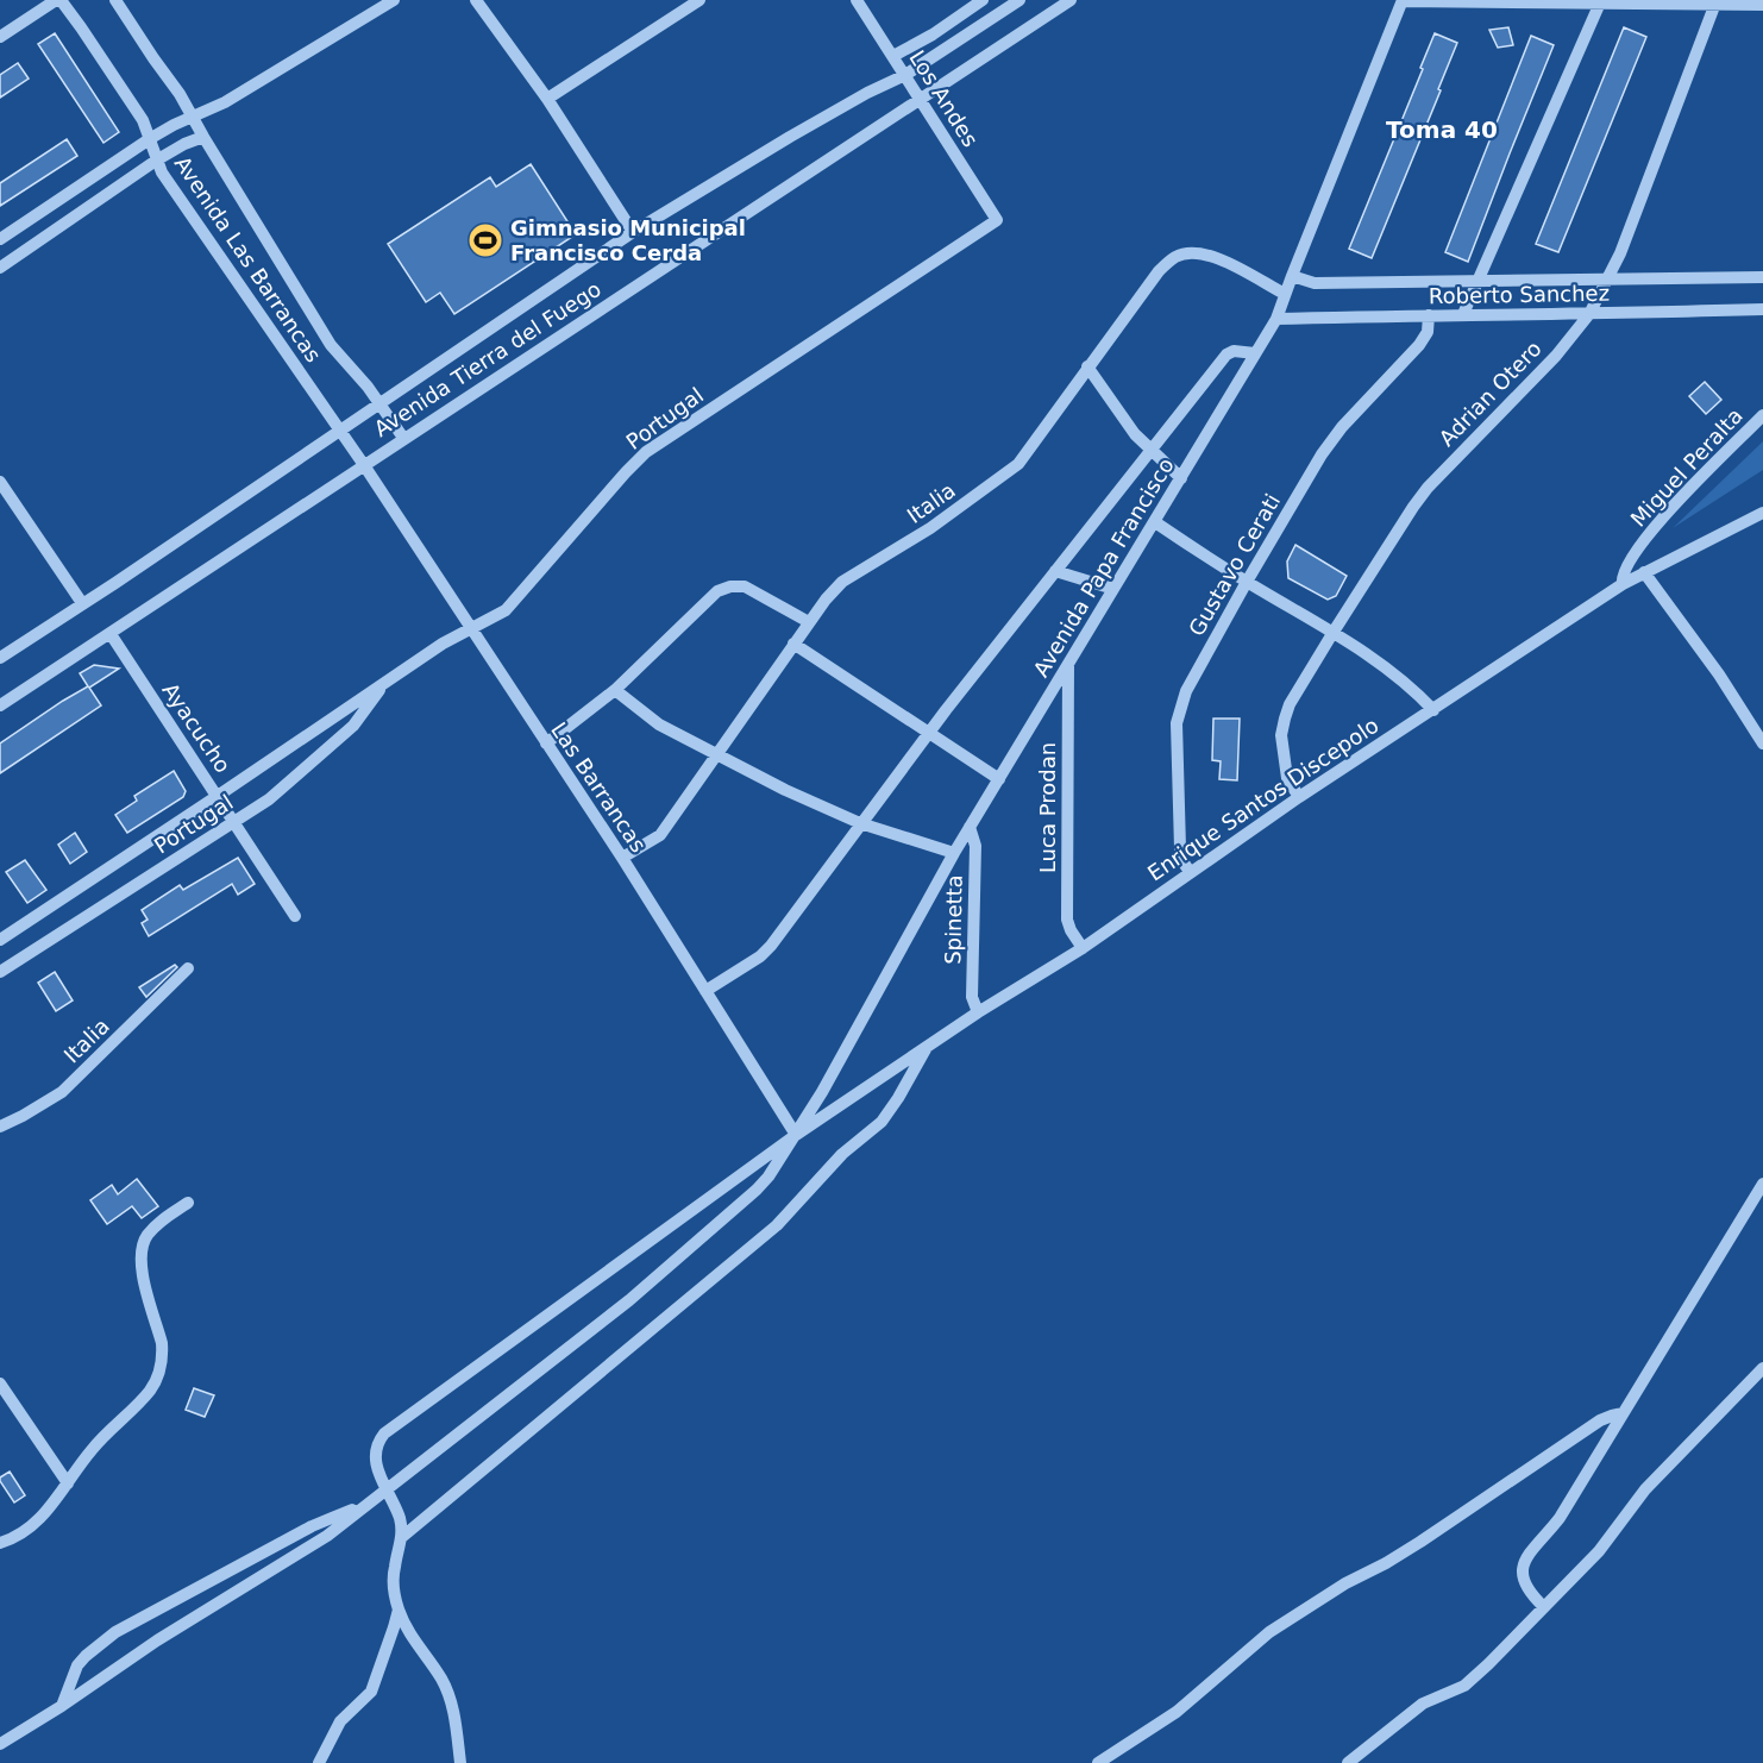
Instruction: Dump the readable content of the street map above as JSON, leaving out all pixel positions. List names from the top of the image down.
{
  "streets": {
    "street": [
      "Los Andes",
      "Avenida Las Barrancas",
      "Roberto Sanchez",
      "Avenida Tierra del Fuego",
      "Adrian Otero",
      "Portugal",
      "Miguel Peralta",
      "Italia",
      "Gustavo Cerati",
      "Avenida Papa Francisco",
      "Ayacucho",
      "Las Barrancas",
      "Enrique Santos Discepolo",
      "Luca Prodan",
      "Spinetta"
    ]
  },
  "crossings": [
    ["Los Andes", "Avenida Tierra del Fuego"],
    ["Los Andes", "Portugal"],
    ["Avenida Las Barrancas", "Avenida Tierra del Fuego"],
    ["Avenida Las Barrancas", "Las Barrancas"],
    ["Roberto Sanchez", "Adrian Otero"],
    ["Roberto Sanchez", "Gustavo Cerati"],
    ["Roberto Sanchez", "Avenida Papa Francisco"],
    ["Avenida Tierra del Fuego", "Ayacucho"],
    ["Avenida Tierra del Fuego", "Las Barrancas"],
    ["Adrian Otero", "Enrique Santos Discepolo"],
    ["Portugal", "Ayacucho"],
    ["Portugal", "Las Barrancas"],
    ["Miguel Peralta", "Enrique Santos Discepolo"],
    ["Italia", "Avenida Papa Francisco"],
    ["Italia", "Las Barrancas"],
    ["Gustavo Cerati", "Enrique Santos Discepolo"],
    ["Avenida Papa Francisco", "Las Barrancas"],
    ["Avenida Papa Francisco", "Enrique Santos Discepolo"],
    ["Avenida Papa Francisco", "Luca Prodan"],
    ["Avenida Papa Francisco", "Spinetta"],
    ["Las Barrancas", "Enrique Santos Discepolo"],
    ["Enrique Santos Discepolo", "Luca Prodan"],
    ["Enrique Santos Discepolo", "Spinetta"]
  ],
  "districts": ["Toma 40"],
  "places": {
    "sports": ["Gimnasio Municipal Francisco Cerda"]
  }
}
